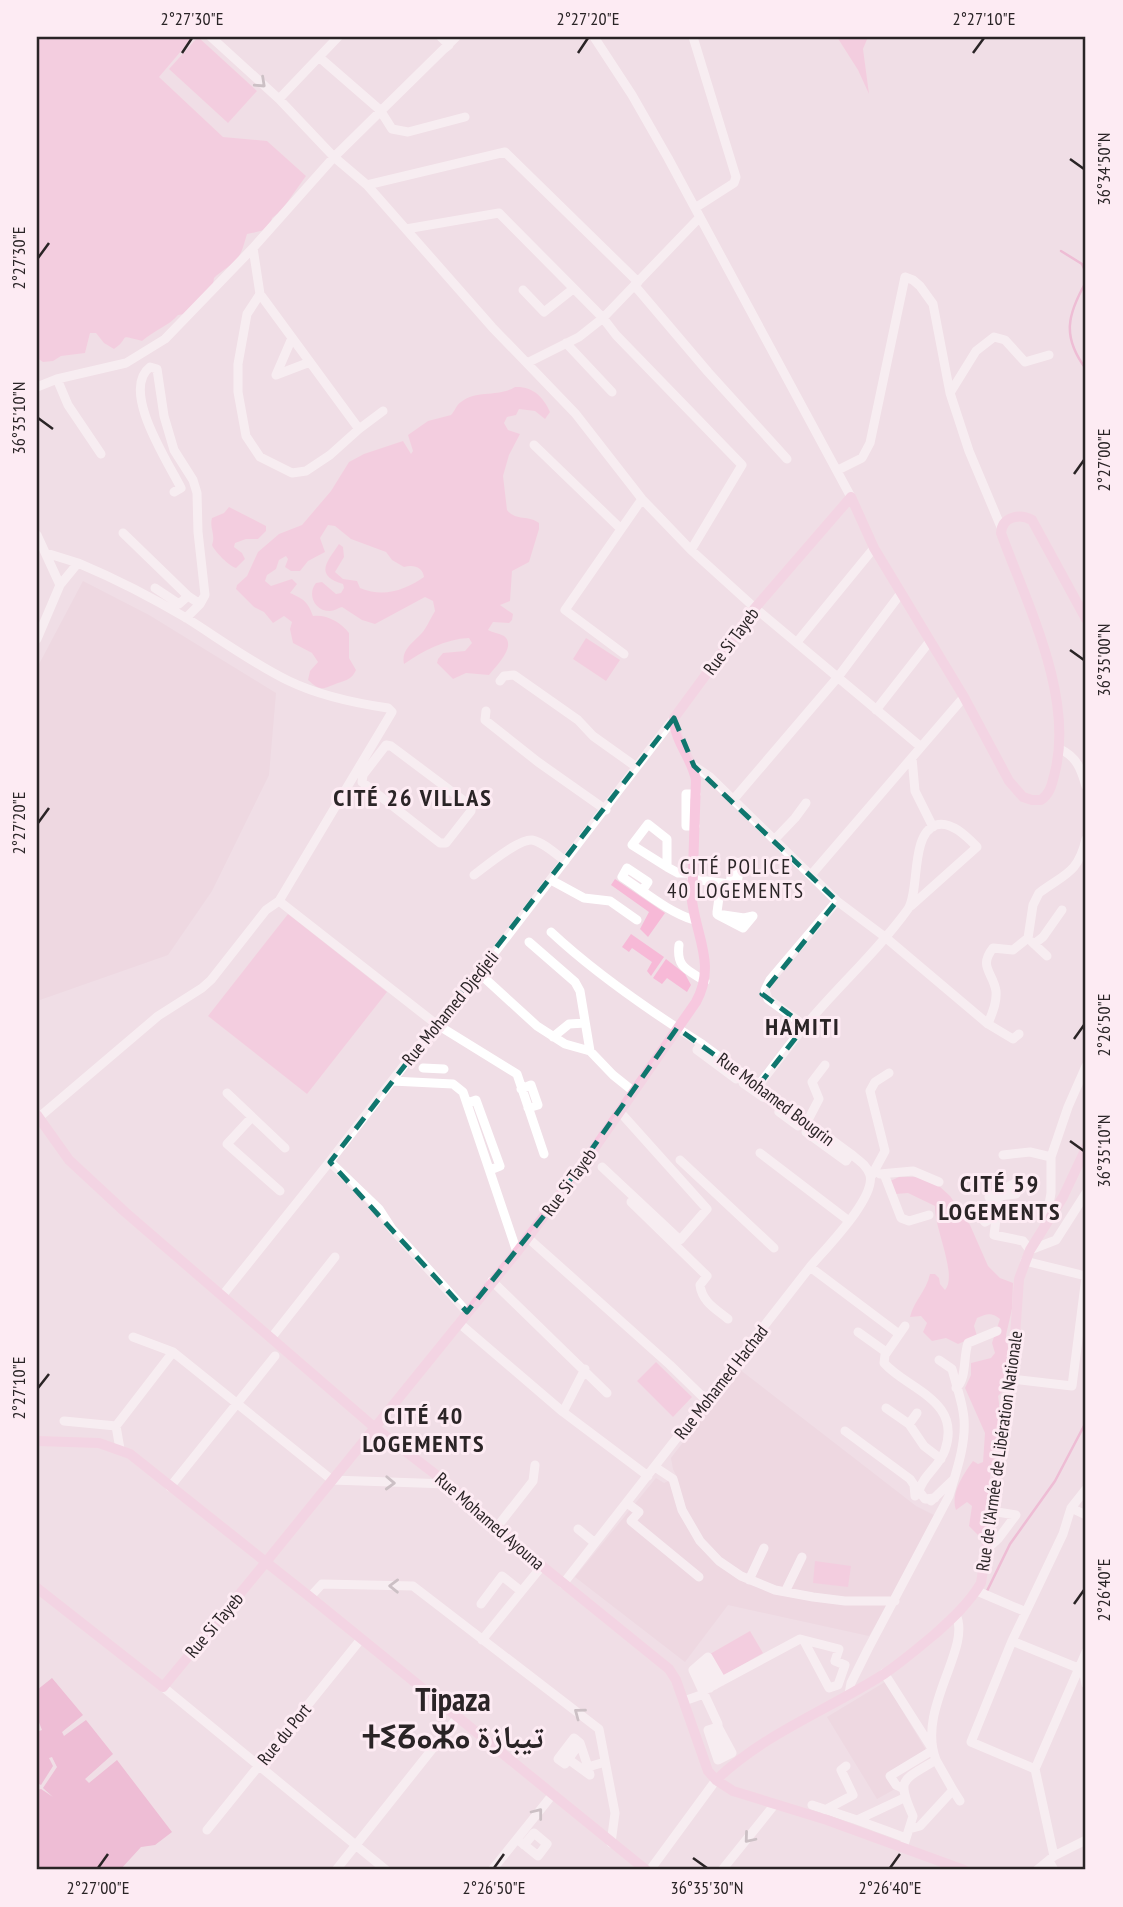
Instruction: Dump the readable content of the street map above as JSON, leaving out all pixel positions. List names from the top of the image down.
{
  "streets": {
    "main road": ["Rue Si Tayeb", "Rue de l'Armée de Libération Nationale", "Rue Mohamed Ayouna"],
    "street": [
      "Rue Mohamed Djedjeli",
      "Rue Mohamed Bougrin",
      "Rue Mohamed Hachad",
      "Rue du Port"
    ]
  },
  "crossings": [
    ["Rue Si Tayeb", "Rue Mohamed Djedjeli"],
    ["Rue Si Tayeb", "Rue Mohamed Bougrin"],
    ["Rue Si Tayeb", "Rue Mohamed Ayouna"],
    ["Rue Mohamed Djedjeli", "Rue Mohamed Ayouna"],
    ["Rue Mohamed Bougrin", "Rue Mohamed Hachad"],
    ["Rue Mohamed Hachad", "Rue Mohamed Ayouna"],
    ["Rue de l'Armée de Libération Nationale", "Rue Mohamed Ayouna"]
  ],
  "districts": [
    "CITÉ 26 VILLAS",
    "CITÉ POLICE 40 LOGEMENTS",
    "HAMITI",
    "CITÉ 59 LOGEMENTS",
    "CITÉ 40 LOGEMENTS",
    "Tipaza ⵜⵉⵒⴰⵣⴰ تيبازة"
  ],
  "coordinates": [
    "2°27'30\"E",
    "2°27'20\"E",
    "2°27'10\"E",
    "36°34'50\"N",
    "36°35'10\"N",
    "2°27'00\"E",
    "36°35'00\"N",
    "2°26'50\"E",
    "2°26'40\"E",
    "36°35'30\"N"
  ]
}
